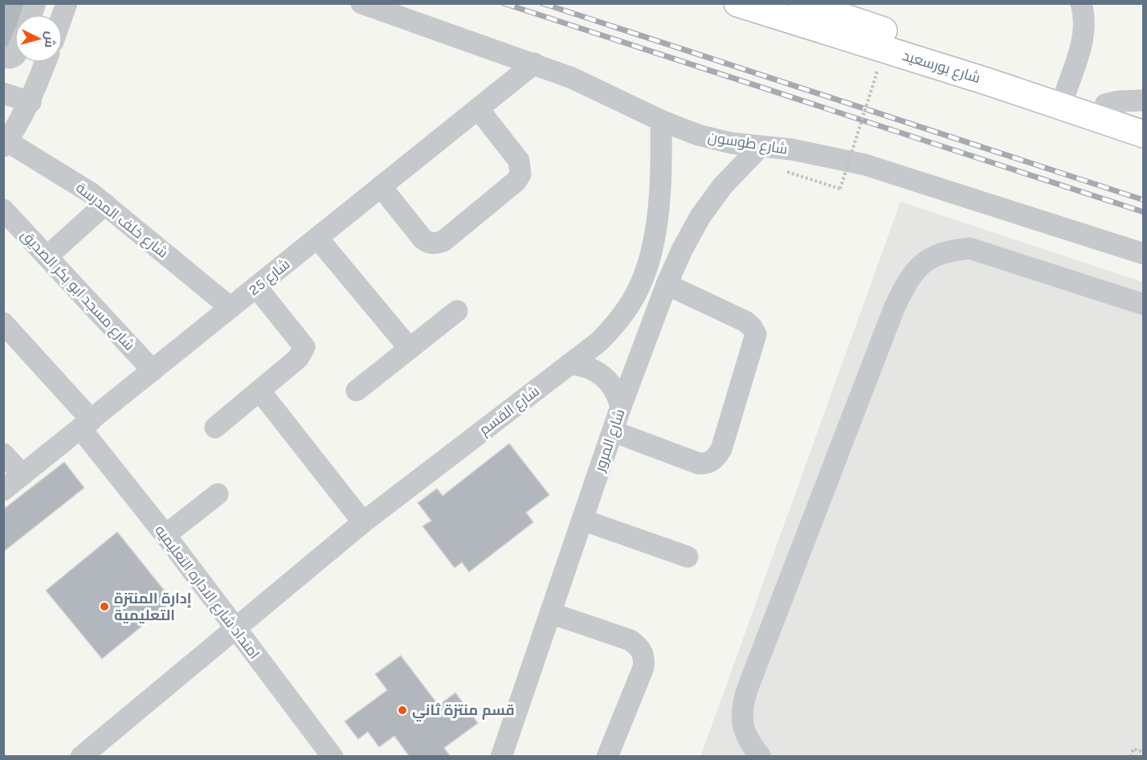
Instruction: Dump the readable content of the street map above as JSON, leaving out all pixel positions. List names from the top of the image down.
{
  "streets": {
    "main road": ["شارع بورسعيد"],
    "street": [
      "شارع طوسون",
      "شارع خلف المدرسة",
      "شارع 25",
      "شارع مسجد ابو بكر الصديق",
      "شارع القسم",
      "شارع المرور",
      "امتداد شارع الاداره التعليميه"
    ]
  },
  "crossings": [
    ["شارع طوسون", "شارع 25"],
    ["شارع طوسون", "شارع القسم"],
    ["شارع طوسون", "شارع المرور"],
    ["شارع خلف المدرسة", "شارع 25"],
    ["شارع 25", "شارع مسجد ابو بكر الصديق"],
    ["شارع 25", "امتداد شارع الاداره التعليميه"],
    ["شارع القسم", "امتداد شارع الاداره التعليميه"]
  ],
  "places": ["إدارة المنتزة التعليمية", "قسم منتزة ثاني"],
  "north": "right"
}
